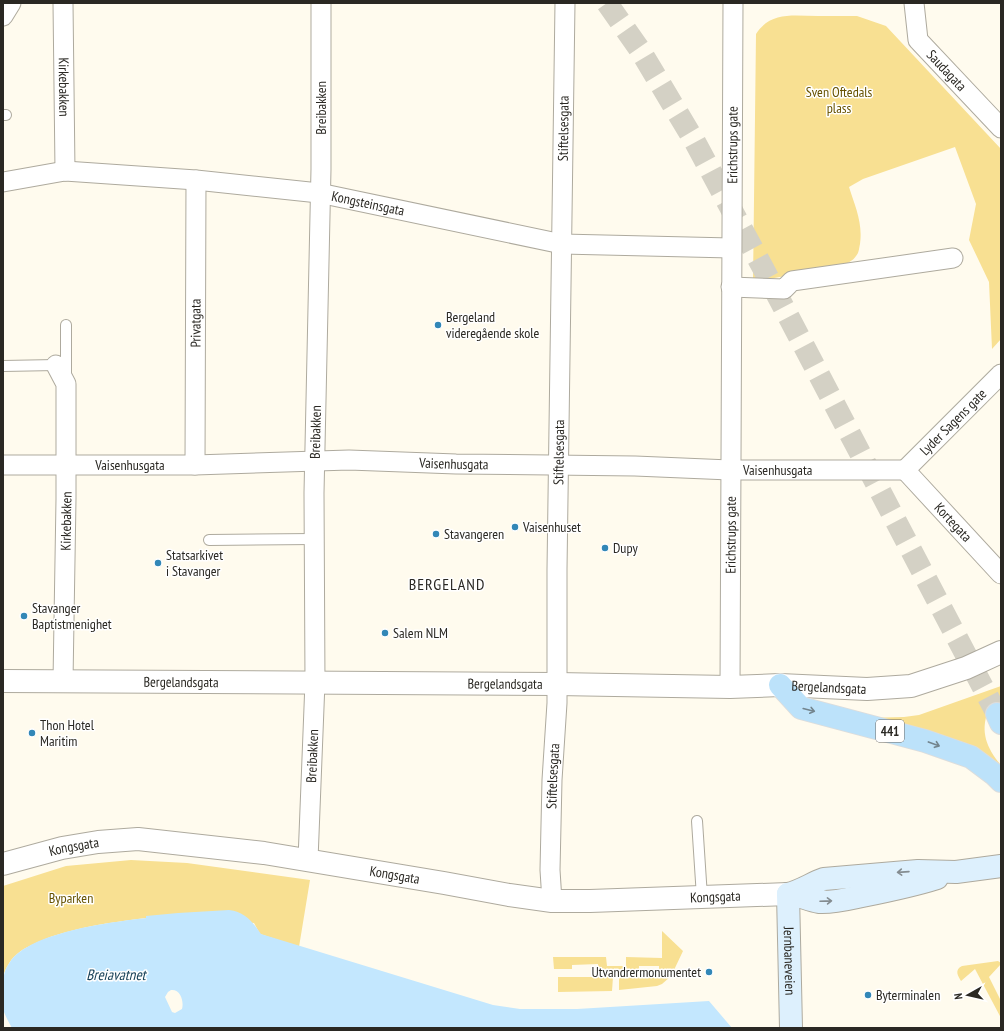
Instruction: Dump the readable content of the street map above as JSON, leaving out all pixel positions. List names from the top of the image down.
{
  "streets": {
    "main road": ["441", "Kongsgata", "Jernbaneveien"],
    "street": [
      "Saudagata",
      "Kirkebakken",
      "Breibakken",
      "Stiftelsesgata",
      "Erichstrups gate",
      "Kongsteinsgata",
      "Privatgata",
      "Lyder Sagens gate",
      "Vaisenhusgata",
      "Kortegata",
      "Bergelandsgata"
    ]
  },
  "crossings": [
    ["Kirkebakken", "Kongsteinsgata"],
    ["Kirkebakken", "Vaisenhusgata"],
    ["Kirkebakken", "Bergelandsgata"],
    ["Breibakken", "Kongsteinsgata"],
    ["Breibakken", "Vaisenhusgata"],
    ["Breibakken", "Bergelandsgata"],
    ["Breibakken", "Kongsgata"],
    ["Stiftelsesgata", "Kongsteinsgata"],
    ["Stiftelsesgata", "Vaisenhusgata"],
    ["Stiftelsesgata", "Bergelandsgata"],
    ["Stiftelsesgata", "Kongsgata"],
    ["Erichstrups gate", "Kongsteinsgata"],
    ["Erichstrups gate", "Vaisenhusgata"],
    ["Erichstrups gate", "Bergelandsgata"],
    ["Kongsteinsgata", "Privatgata"],
    ["Privatgata", "Vaisenhusgata"],
    ["Lyder Sagens gate", "Vaisenhusgata"],
    ["Lyder Sagens gate", "Kortegata"],
    ["Vaisenhusgata", "Kortegata"],
    ["Bergelandsgata", "441"],
    ["Kongsgata", "Jernbaneveien"]
  ],
  "districts": ["BERGELAND"],
  "water": ["Breiavatnet"],
  "parks": ["Sven Oftedals plass", "Byparken"],
  "places": [
    "Bergeland videregående skole",
    "Vaisenhuset",
    "Stavangeren",
    "Dupy",
    "Statsarkivet i Stavanger",
    "Stavanger Baptistmenighet",
    "Salem NLM",
    "Thon Hotel Maritim",
    "Utvandrermonumentet",
    "Byterminalen"
  ],
  "north": "left"
}
